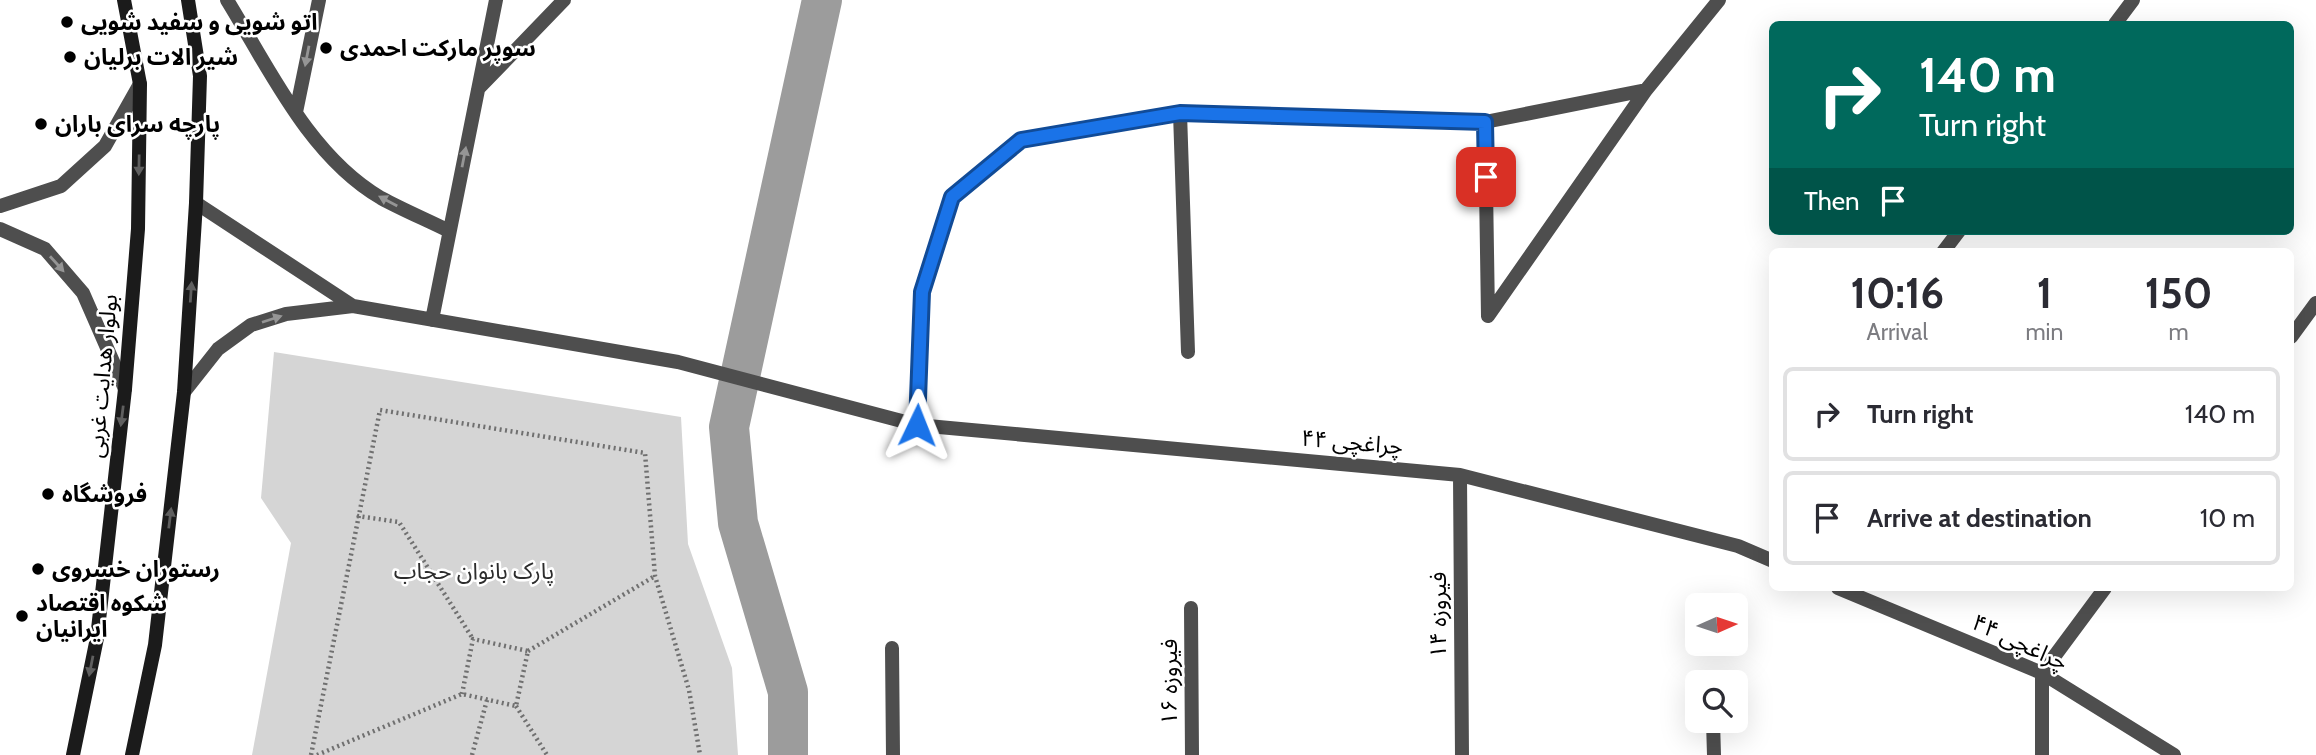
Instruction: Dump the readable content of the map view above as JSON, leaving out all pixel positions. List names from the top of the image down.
{
  "streets": {
    "main road": ["بولوار هدایت غربی"],
    "street": ["چراغچی ۴۴", "فیروزه ۱۴", "فیروزه ۱۶"]
  },
  "crossings": [
    ["چراغچی ۴۴", "فیروزه ۱۴"]
  ],
  "parks": ["پارک بانوان حجاب"],
  "places": [
    "اتو شویی و سفید شویی",
    "سوپر مارکت احمدی",
    "شیر الات برلیان",
    "پارچه سرای باران",
    "فروشگاه",
    "رستوران خسروی",
    "شکوه اقتصاد ایرانیان"
  ],
  "north": "right",
  "page": {
    "turn": ["140 m", "Turn right"],
    "then": "Then",
    "eta": [
      "10:16",
      "Arrival",
      "1",
      "min",
      "150",
      "m"
    ],
    "list": [
      {
        "name": "Turn right",
        "value": "140 m"
      },
      {
        "name": "Arrive at destination",
        "value": "10 m"
      }
    ]
  }
}
